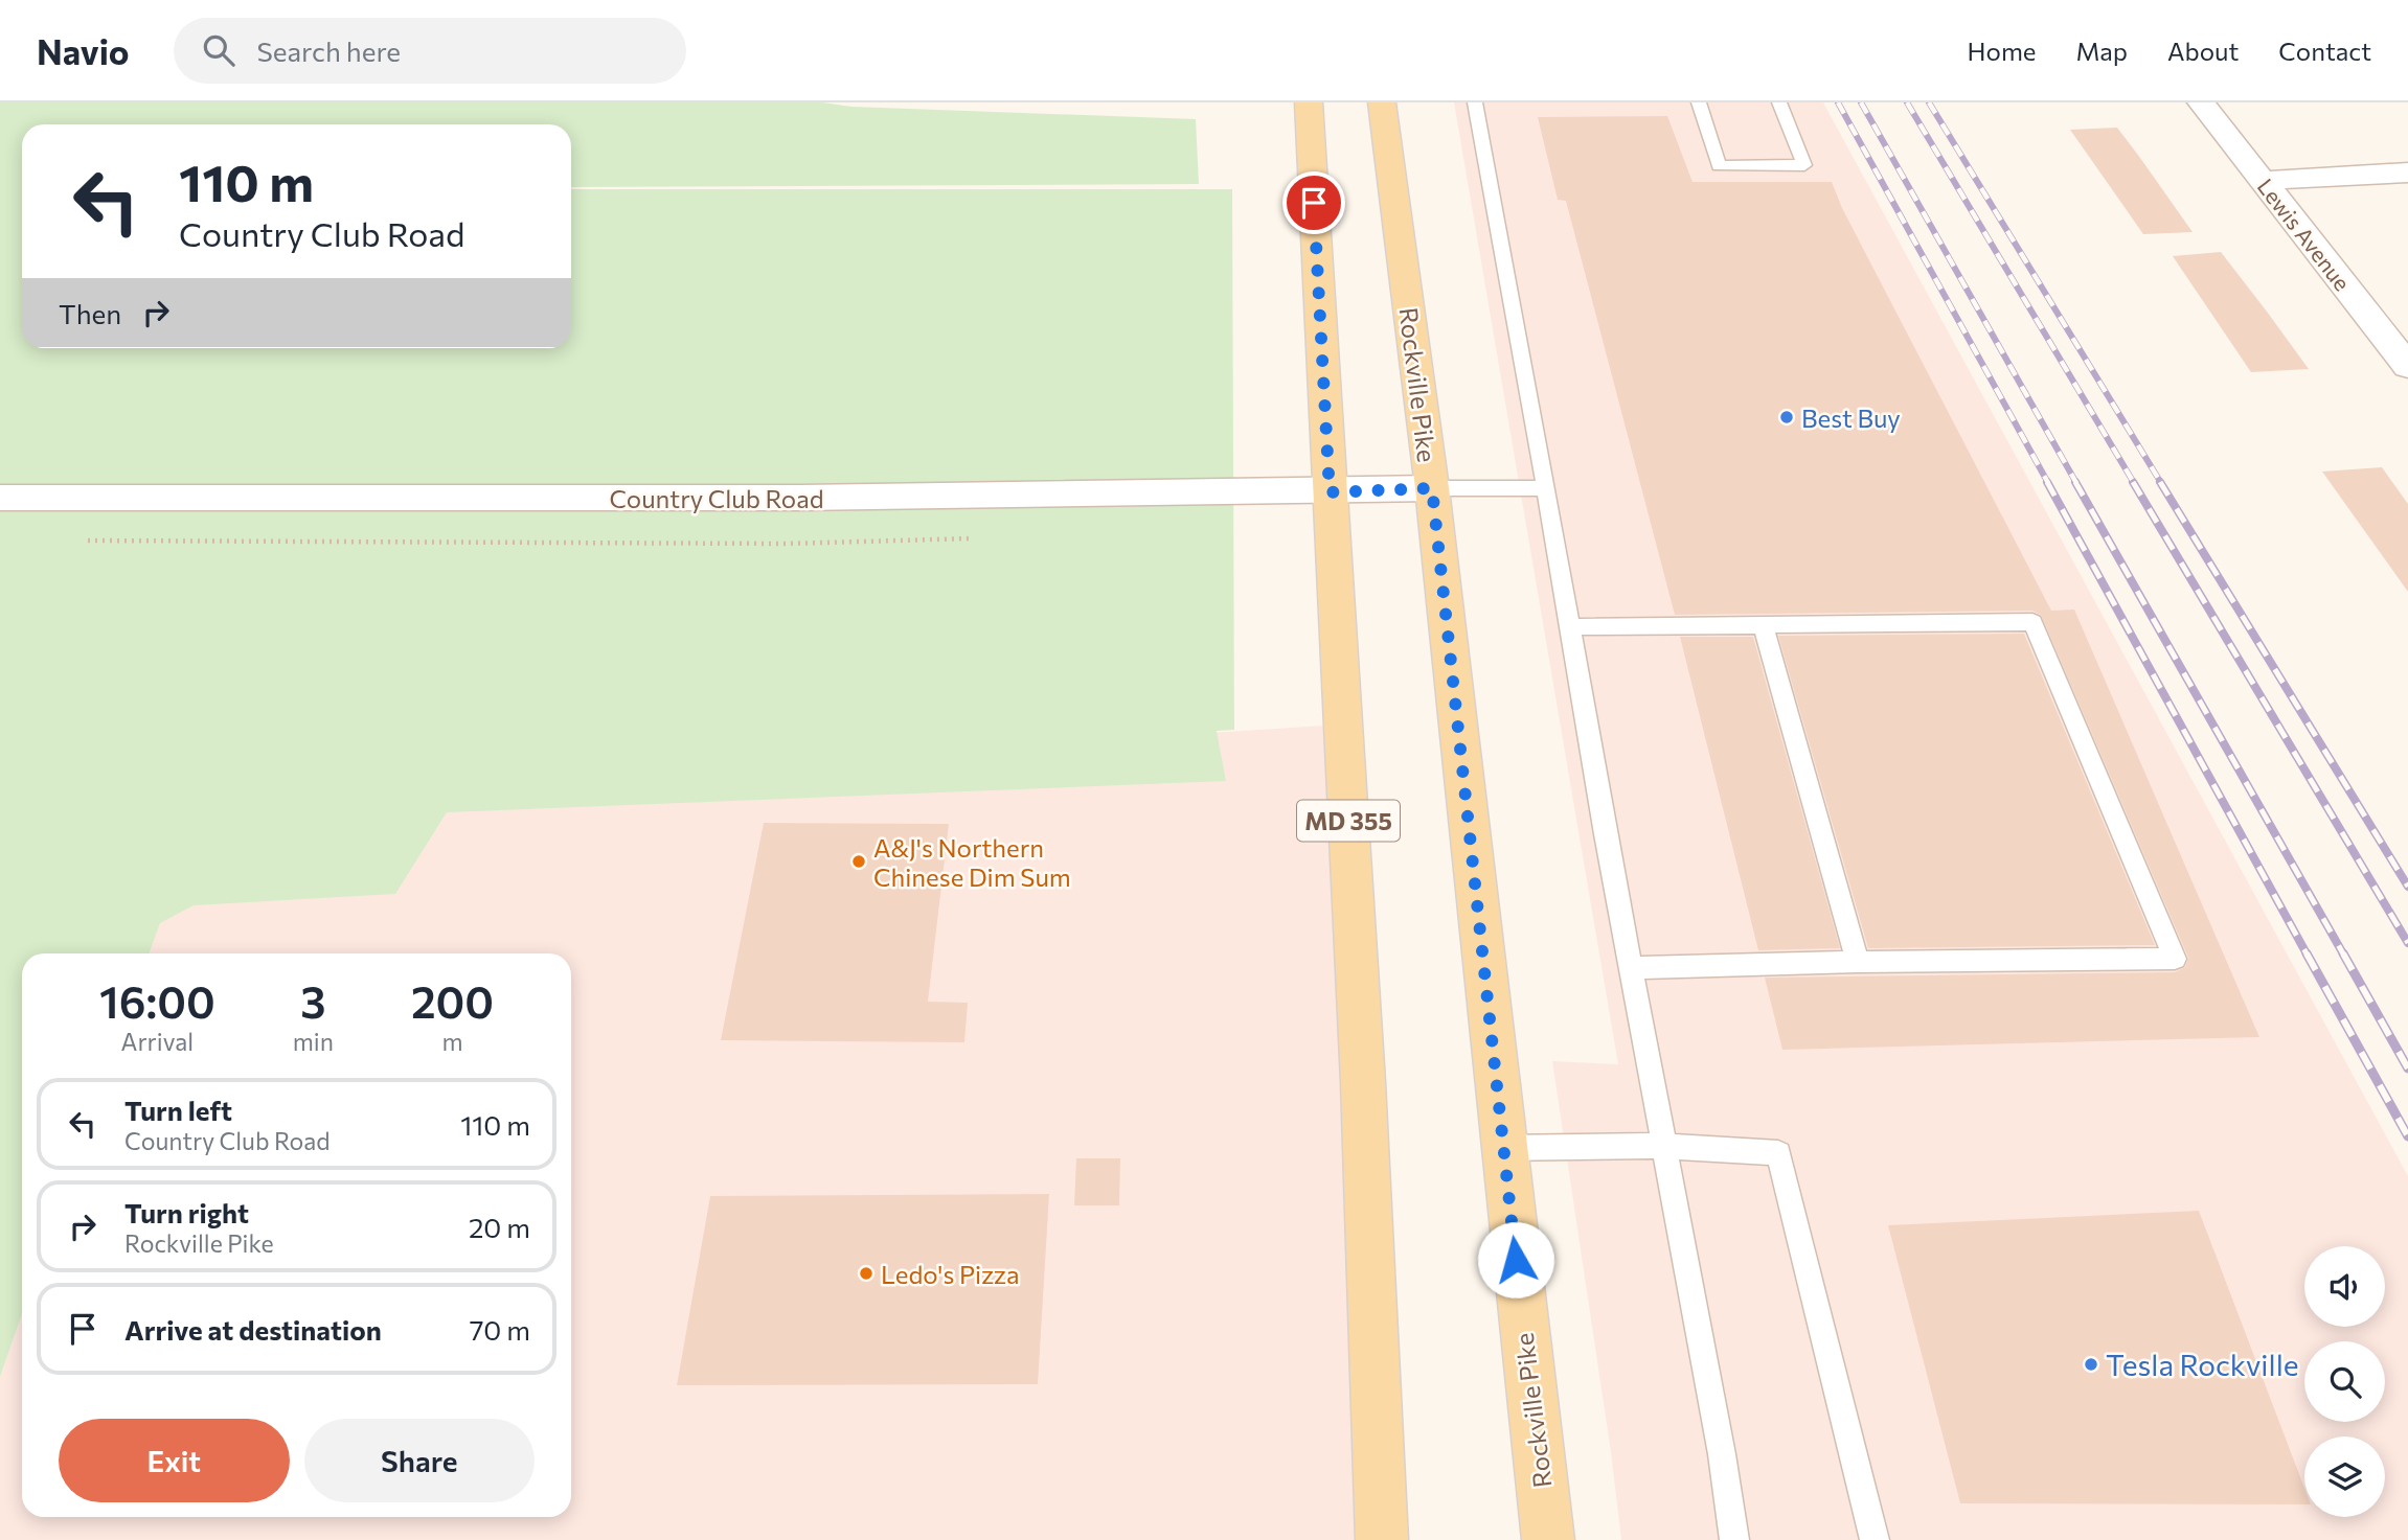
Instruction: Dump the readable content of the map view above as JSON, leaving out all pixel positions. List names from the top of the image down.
{
  "streets": {
    "main road": ["Rockville Pike", "MD 355"],
    "street": ["Lewis Avenue", "Country Club Road"]
  },
  "crossings": [
    ["Rockville Pike", "Country Club Road"],
    ["Country Club Road", "MD 355"]
  ],
  "places": [
    "Best Buy",
    "A&J's Northern Chinese Dim Sum",
    "Ledo's Pizza",
    "Tesla Rockville"
  ],
  "page": {
    "header": "Navio",
    "search": "Search here",
    "nav": [
      "Home",
      "Map",
      "About",
      "Contact"
    ],
    "turn": ["110 m", "Country Club Road"],
    "then": "Then",
    "eta": [
      "16:00",
      "Arrival",
      "3",
      "min",
      "200",
      "m"
    ],
    "list": [
      {
        "name": "Turn left",
        "note": "Country Club Road",
        "value": "110 m"
      },
      {
        "name": "Turn right",
        "note": "Rockville Pike",
        "value": "20 m"
      },
      {
        "name": "Arrive at destination",
        "value": "70 m"
      }
    ],
    "buttons": ["Exit", "Share"]
  }
}
